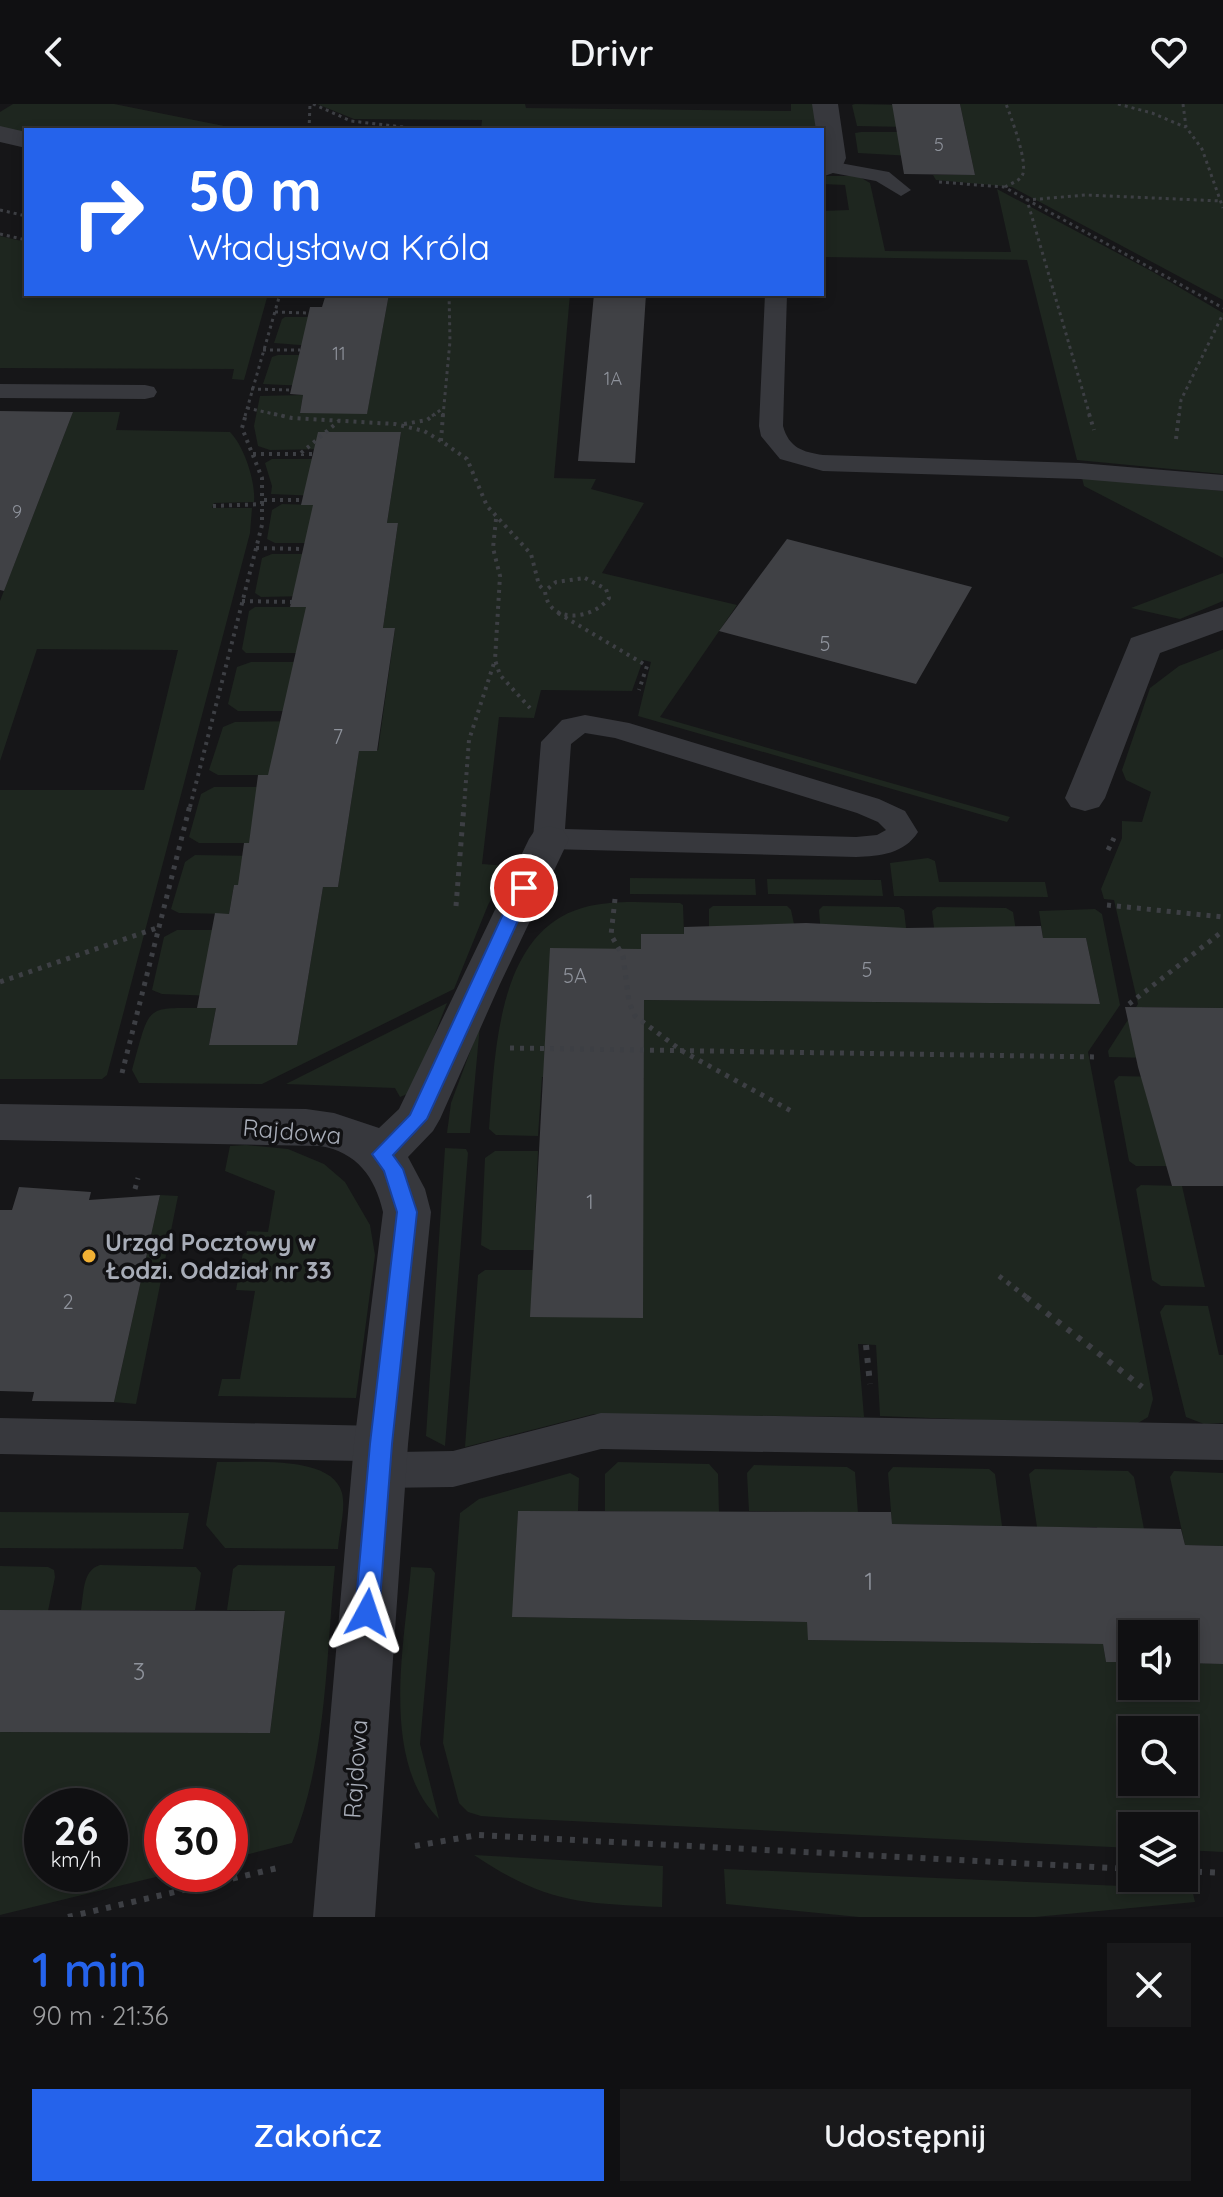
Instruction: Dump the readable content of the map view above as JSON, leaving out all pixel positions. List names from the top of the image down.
{
  "streets": {
    "street": ["Rajdowa"]
  },
  "places": ["Urząd Pocztowy w Łodzi. Oddział nr 33"],
  "house_numbers": [
    "5",
    "11",
    "1A",
    "9",
    "5",
    "7",
    "5",
    "5A",
    "1",
    "2",
    "1",
    "3"
  ],
  "page": {
    "header": "Drivr",
    "turn": ["50 m", "Władysława Króla"],
    "speed": "26 km/h",
    "limit": "30",
    "heading": ["1 min", "90 m · 21:36"],
    "buttons": ["Zakończ", "Udostępnij"]
  }
}
